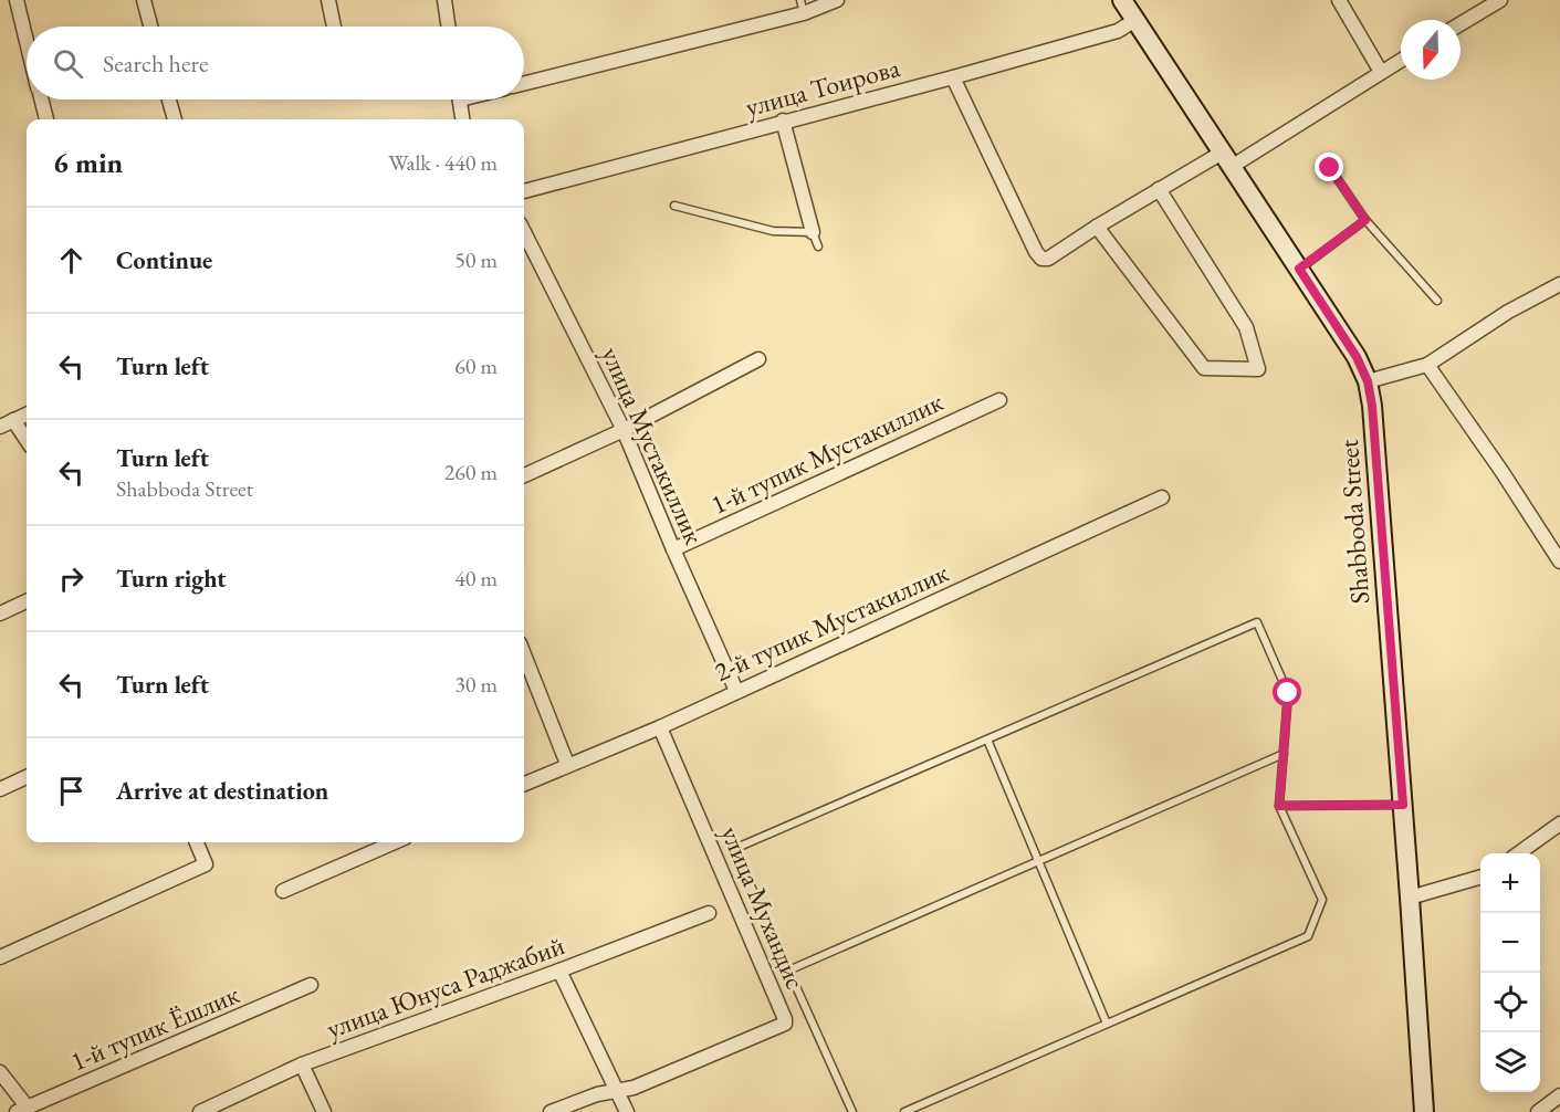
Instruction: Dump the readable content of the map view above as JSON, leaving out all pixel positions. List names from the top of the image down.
{
  "streets": {
    "street": [
      "улица Тоирова",
      "улица Мустакиллик",
      "1-й тупик Мустакиллик",
      "Shabboda Street",
      "2-й тупик Мустакиллик",
      "улица Мухандис",
      "улица Юнуса Раджабий",
      "1-й тупик Ёшлик"
    ]
  },
  "crossings": [
    ["улица Тоирова", "Shabboda Street"],
    ["улица Мустакиллик", "1-й тупик Мустакиллик"],
    ["улица Мустакиллик", "2-й тупик Мустакиллик"],
    ["2-й тупик Мустакиллик", "улица Мухандис"]
  ],
  "north": "bottom",
  "page": {
    "search": "Search here",
    "heading": ["6 min", "Walk · 440 m"],
    "list": [
      ["Continue", "50 m"],
      ["Turn left", "60 m"],
      ["Turn left", "Shabboda Street", "260 m"],
      ["Turn right", "40 m"],
      ["Turn left", "30 m"],
      "Arrive at destination"
    ],
    "map_buttons": ["+", "−"]
  }
}
